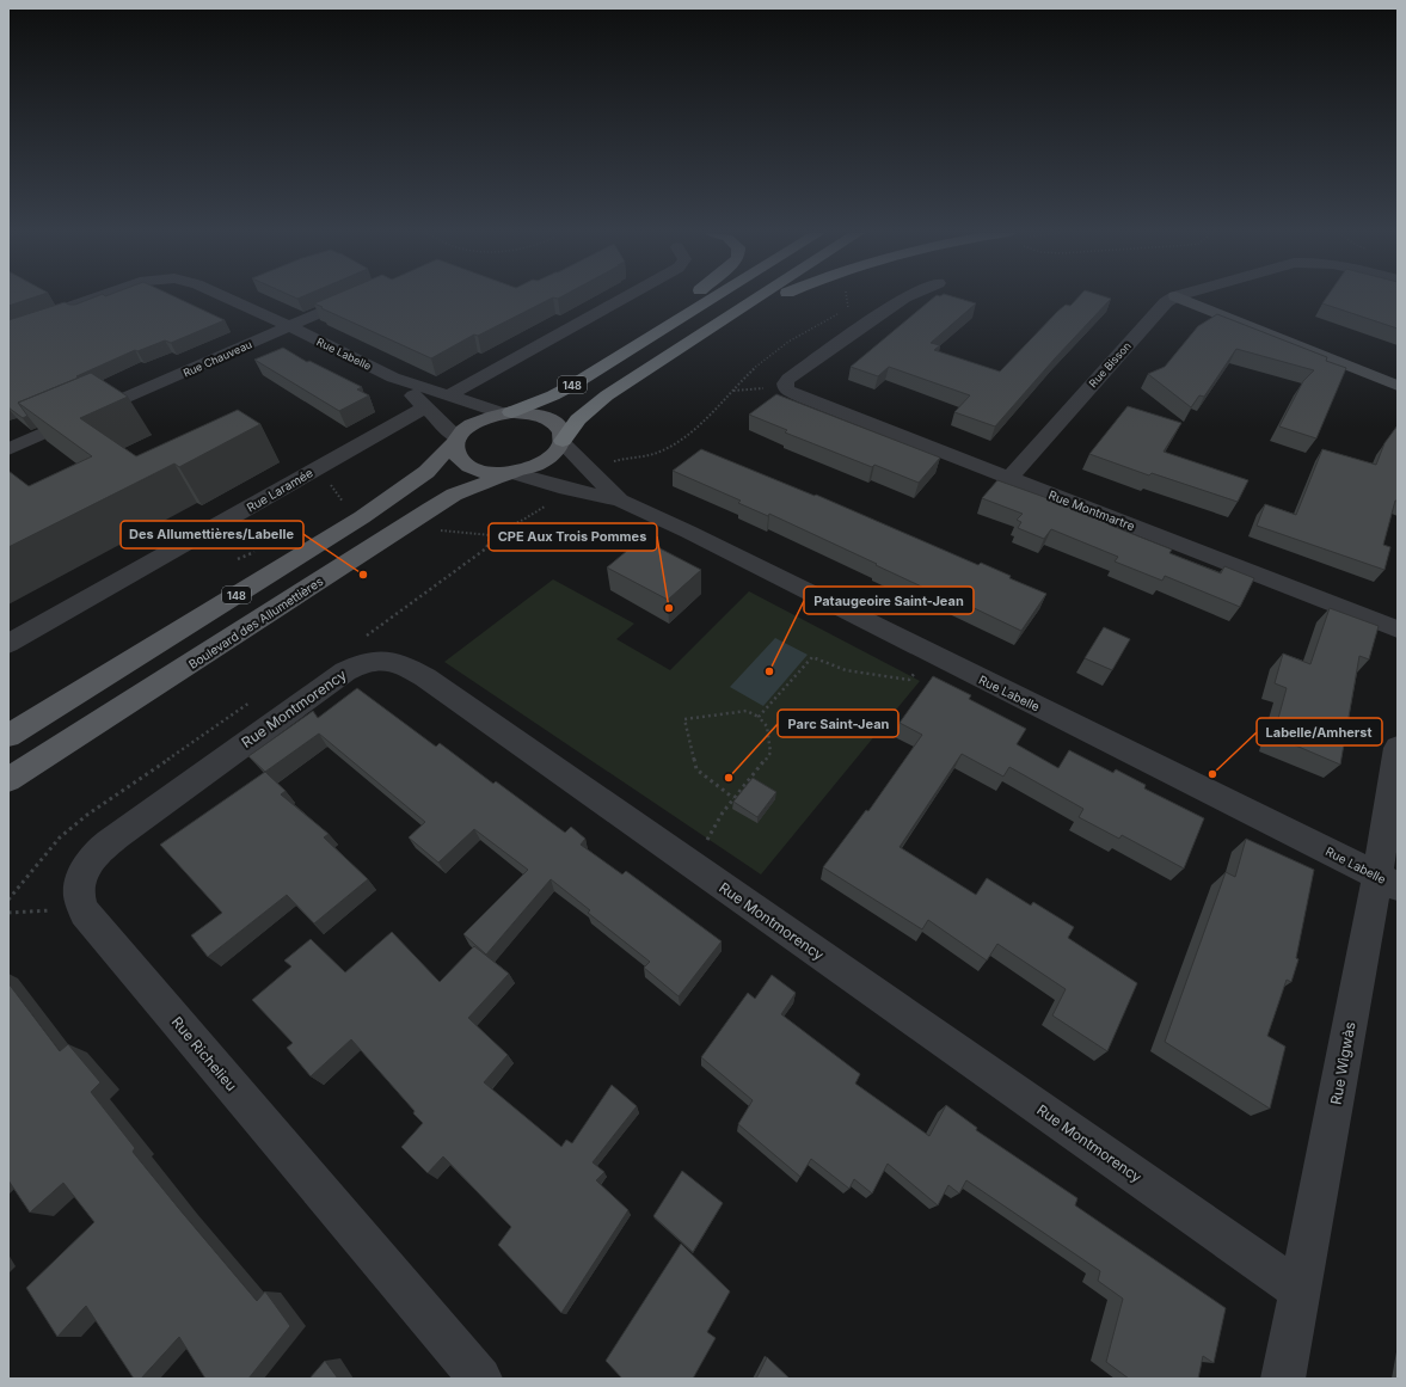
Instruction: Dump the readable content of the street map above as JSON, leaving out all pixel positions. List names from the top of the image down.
{
  "streets": {
    "highway": ["148"],
    "main road": ["Boulevard des Allumettières"],
    "street": [
      "Rue Labelle",
      "Rue Chauveau",
      "Rue Bisson",
      "Rue Laramée",
      "Rue Montmartre",
      "Rue Montmorency",
      "Rue Richelieu",
      "Rue Wìgwàs"
    ]
  },
  "crossings": [
    ["Rue Labelle", "Rue Chauveau"],
    ["Rue Labelle", "148"],
    ["Rue Labelle", "Rue Laramée"],
    ["Rue Labelle", "Boulevard des Allumettières"],
    ["Rue Labelle", "Rue Wìgwàs"],
    ["Rue Bisson", "Rue Montmartre"],
    ["148", "Boulevard des Allumettières"],
    ["Rue Montmorency", "Rue Richelieu"],
    ["Rue Montmorency", "Rue Wìgwàs"]
  ],
  "places": [
    "Des Allumettières/Labelle",
    "CPE Aux Trois Pommes",
    "Pataugeoire Saint-Jean",
    "Labelle/Amherst",
    "Parc Saint-Jean"
  ]
}
